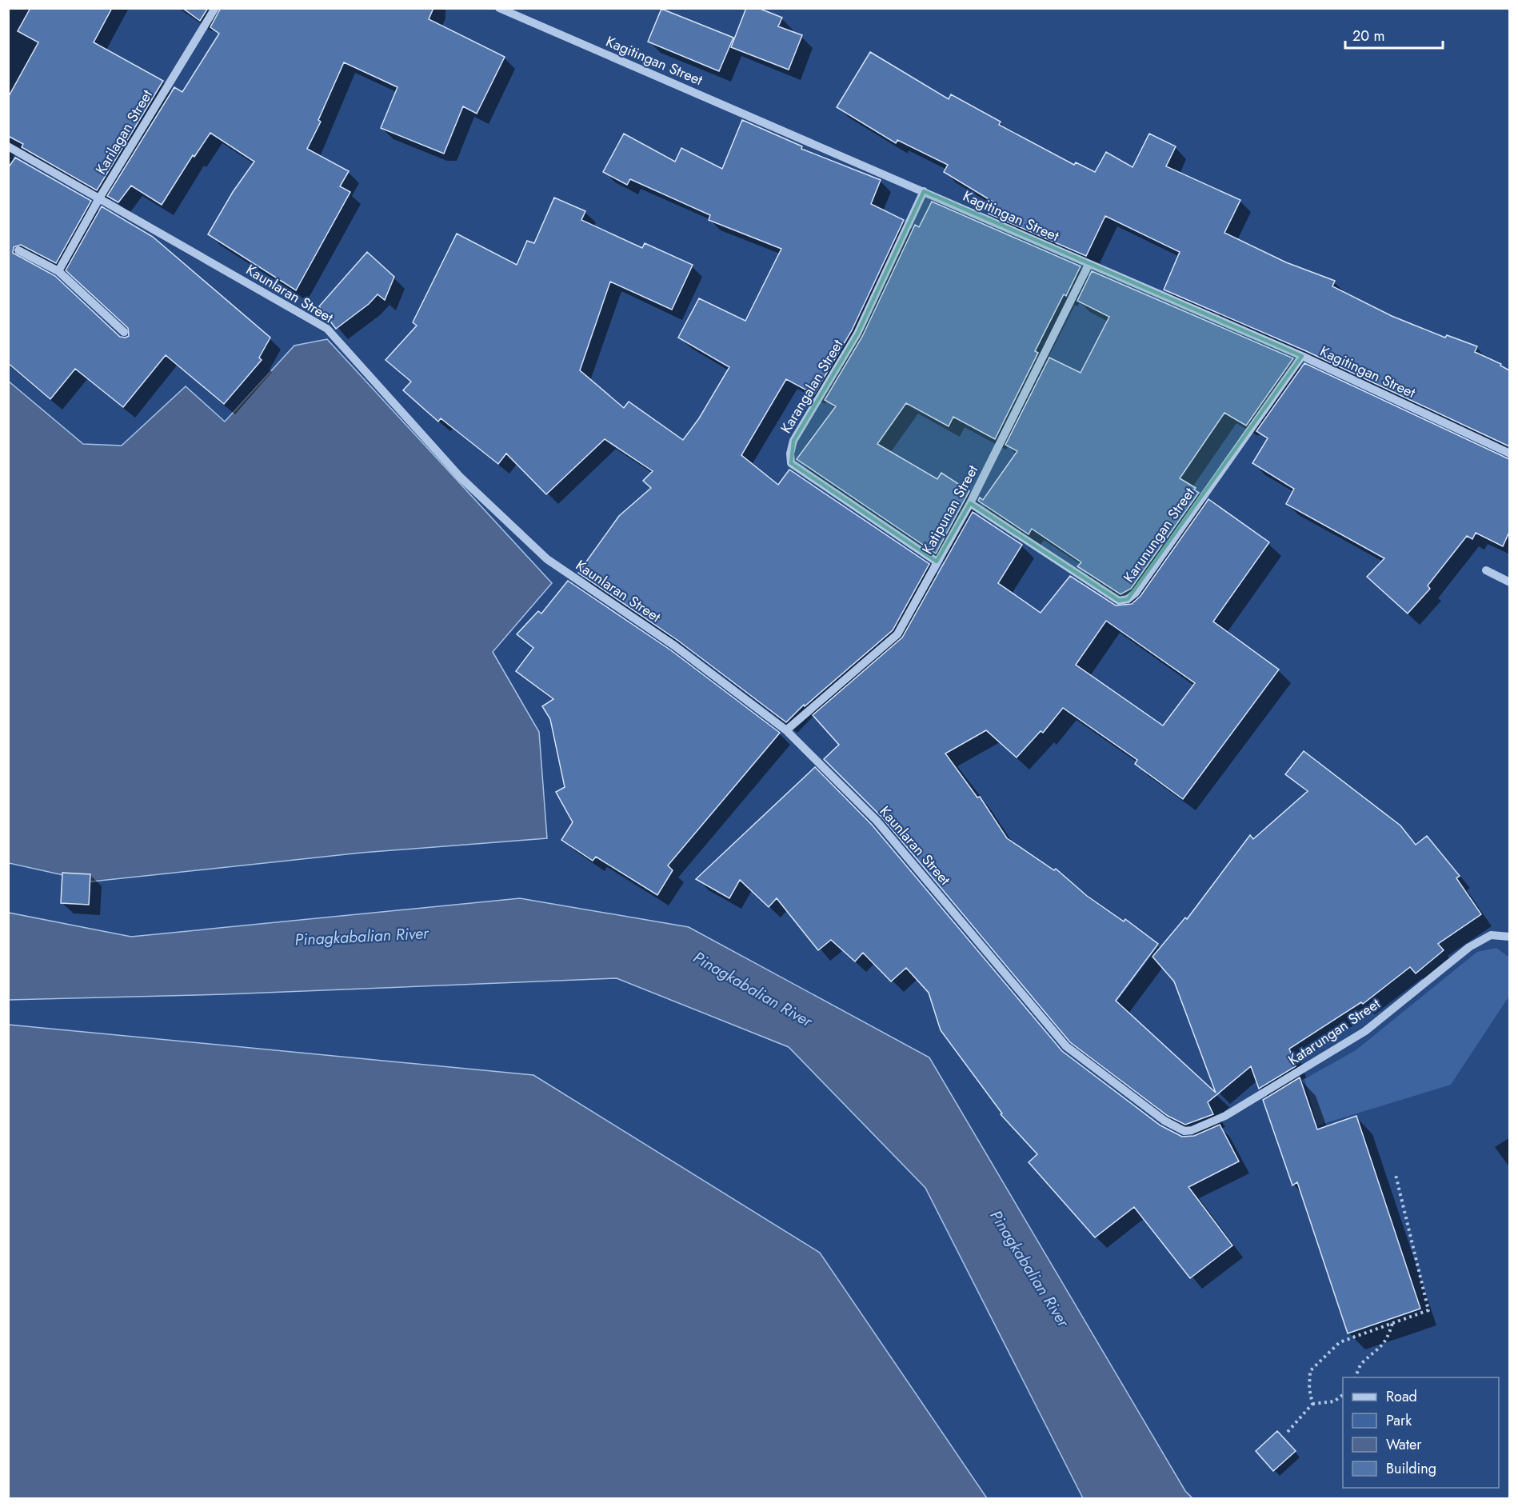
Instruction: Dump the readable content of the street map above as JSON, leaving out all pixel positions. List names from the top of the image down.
{
  "streets": {
    "street": [
      "Kagitingan Street",
      "Karilagan Street",
      "Kaunlaran Street",
      "Karangalan Street",
      "Katipunan Street",
      "Karunungan Street",
      "Katarungan Street"
    ]
  },
  "crossings": [
    ["Kagitingan Street", "Karangalan Street"],
    ["Kagitingan Street", "Katipunan Street"],
    ["Kagitingan Street", "Karunungan Street"],
    ["Karilagan Street", "Kaunlaran Street"],
    ["Kaunlaran Street", "Katipunan Street"],
    ["Kaunlaran Street", "Katarungan Street"],
    ["Karangalan Street", "Katipunan Street"],
    ["Katipunan Street", "Karunungan Street"]
  ],
  "water": ["Pinagkabalian River"],
  "legend": [
    "Road",
    "Park",
    "Water",
    "Building"
  ],
  "scale_bar": "20 m"
}
